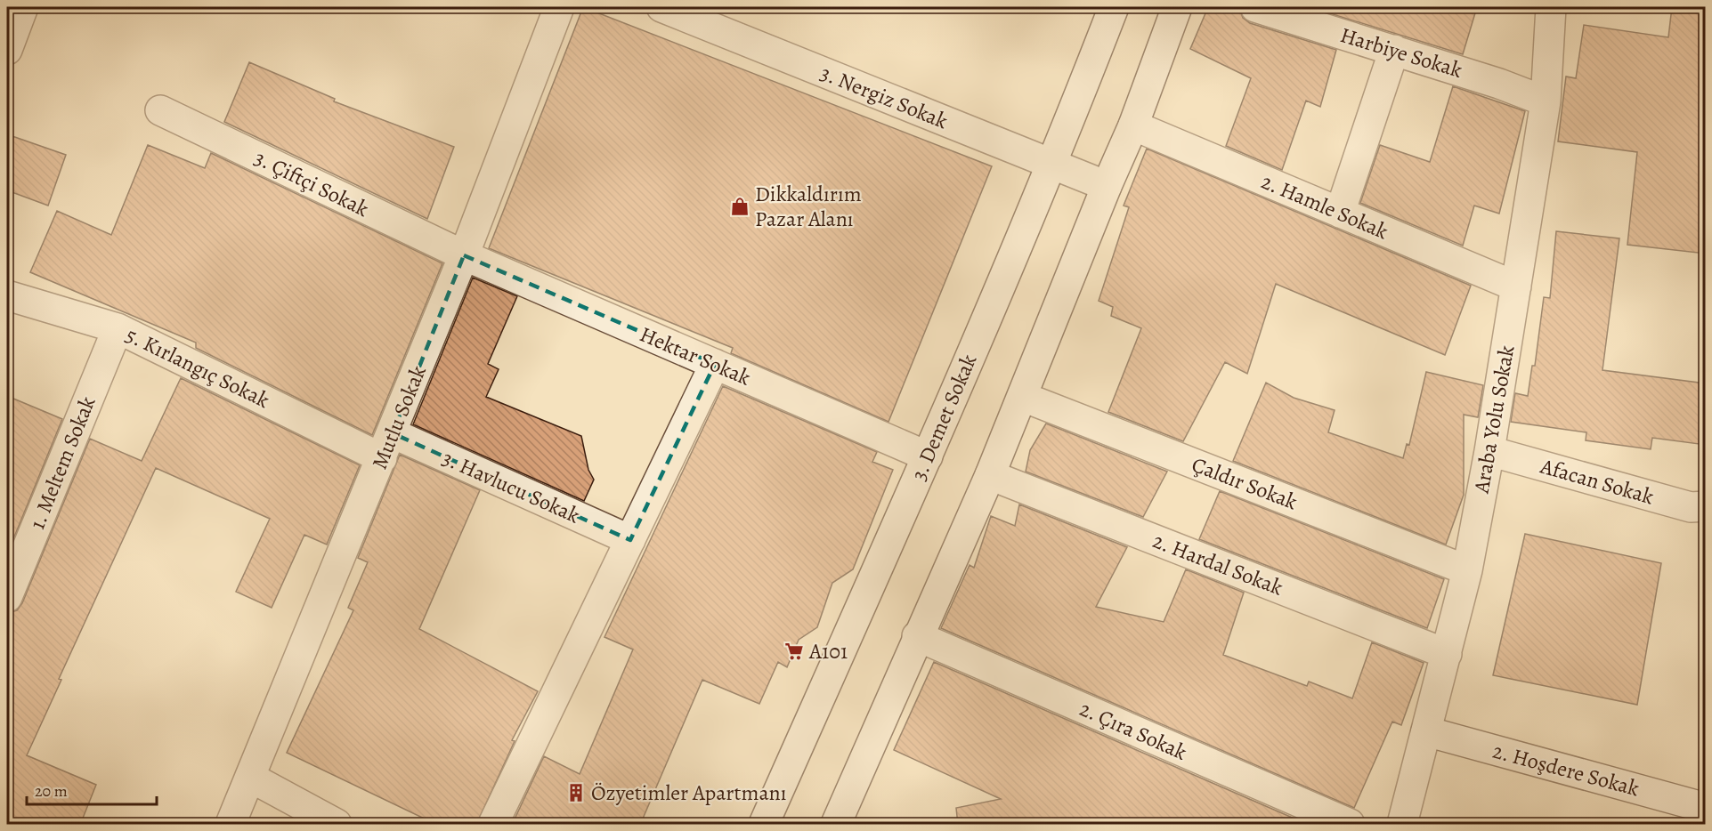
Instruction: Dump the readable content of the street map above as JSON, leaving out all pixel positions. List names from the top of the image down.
{
  "streets": {
    "street": [
      "Harbiye Sokak",
      "3. Nergiz Sokak",
      "3. Çiftçi Sokak",
      "2. Hamle Sokak",
      "Hektar Sokak",
      "5. Kırlangıç Sokak",
      "Mutlu Sokak",
      "3. Demet Sokak",
      "Araba Yolu Sokak",
      "1. Meltem Sokak",
      "Afacan Sokak",
      "Çaldır Sokak",
      "3. Havlucu Sokak",
      "2. Hardal Sokak",
      "2. Çıra Sokak",
      "2. Hoşdere Sokak"
    ]
  },
  "crossings": [
    ["Harbiye Sokak", "Araba Yolu Sokak"],
    ["3. Nergiz Sokak", "3. Demet Sokak"],
    ["3. Çiftçi Sokak", "Hektar Sokak"],
    ["3. Çiftçi Sokak", "Mutlu Sokak"],
    ["2. Hamle Sokak", "Araba Yolu Sokak"],
    ["Hektar Sokak", "Mutlu Sokak"],
    ["Hektar Sokak", "3. Demet Sokak"],
    ["5. Kırlangıç Sokak", "Mutlu Sokak"],
    ["5. Kırlangıç Sokak", "1. Meltem Sokak"],
    ["5. Kırlangıç Sokak", "3. Havlucu Sokak"],
    ["Mutlu Sokak", "3. Havlucu Sokak"],
    ["Araba Yolu Sokak", "Afacan Sokak"],
    ["Araba Yolu Sokak", "Çaldır Sokak"],
    ["Araba Yolu Sokak", "2. Hardal Sokak"],
    ["Araba Yolu Sokak", "2. Hoşdere Sokak"]
  ],
  "places": {
    "shop": ["Dikkaldırım Pazar Alanı"],
    "supermarket": ["A101"],
    "building": ["Özyetimler Apartmanı"]
  },
  "scale_bar": "20 m"
}
